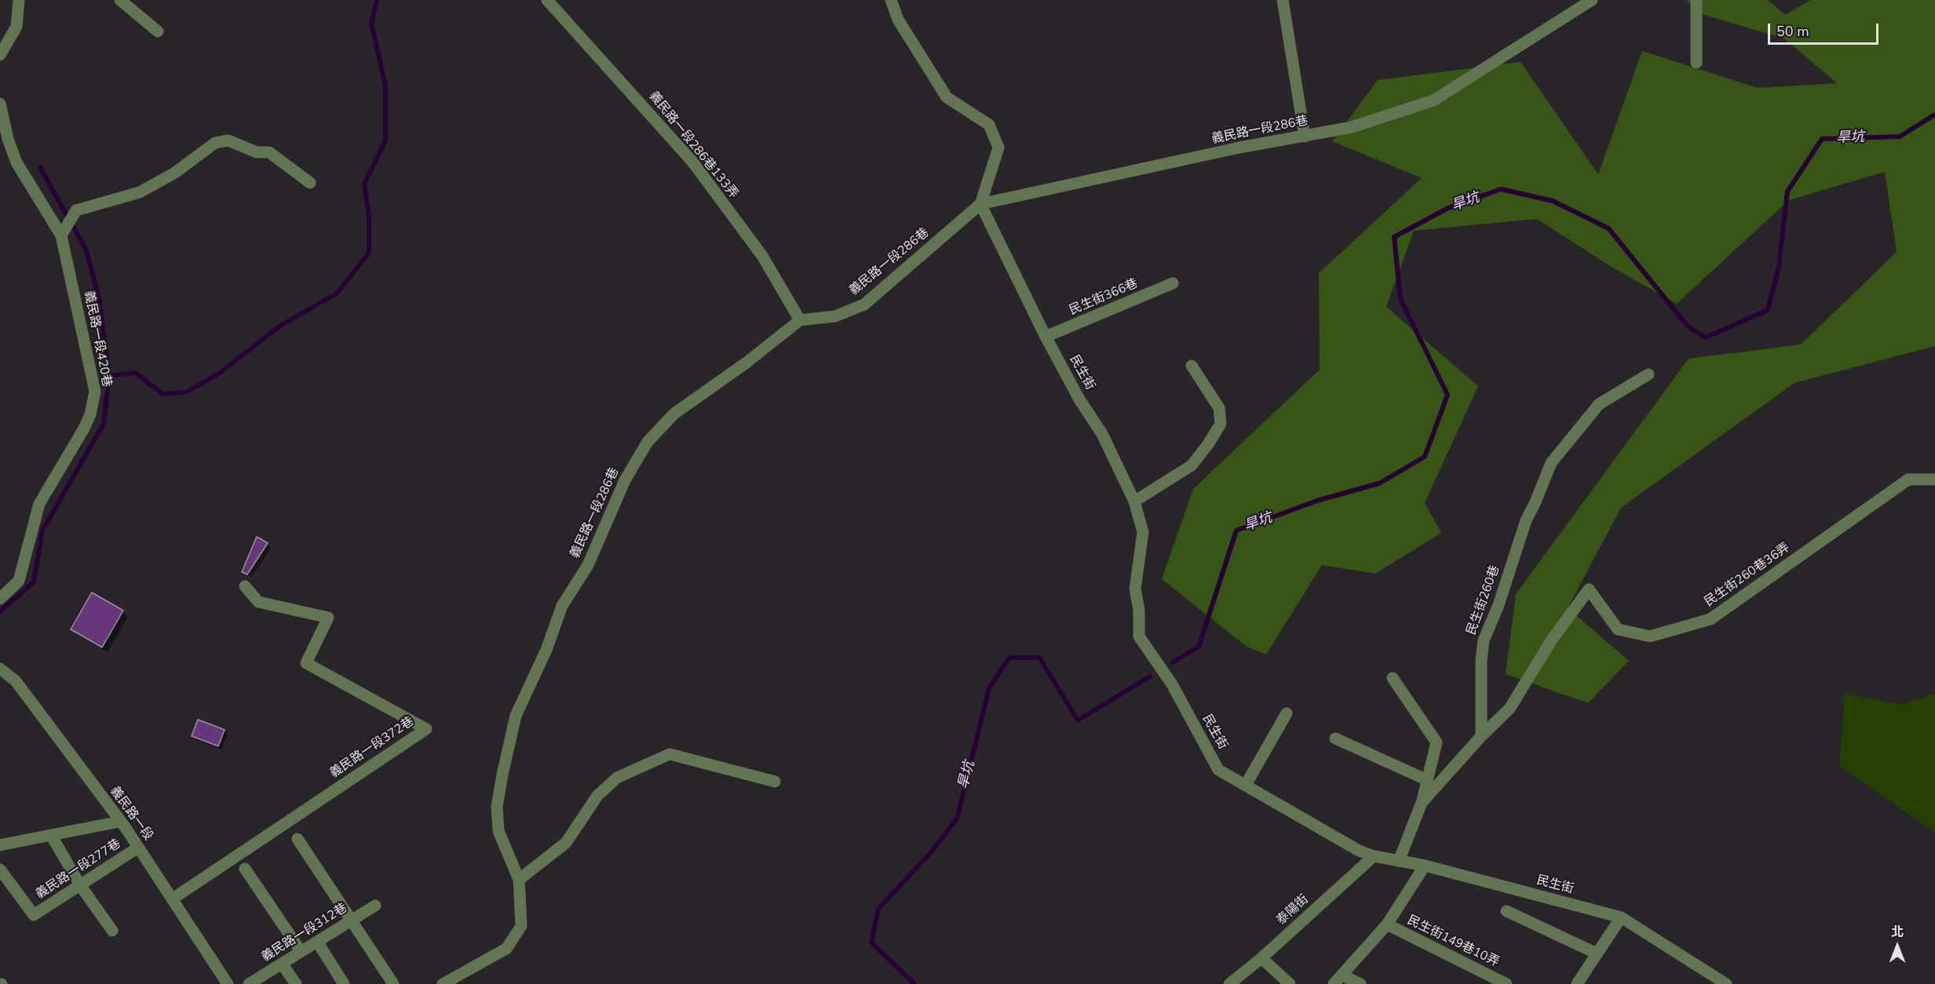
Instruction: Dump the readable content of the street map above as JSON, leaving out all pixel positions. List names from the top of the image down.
{
  "streets": {
    "street": [
      "義民路一段286巷",
      "義民路一段286巷133弄",
      "民生街366巷",
      "義民路一段420巷",
      "民生街",
      "民生街260巷36弄",
      "民生街260巷",
      "義民路一段372巷",
      "義民路一段",
      "義民路一段277巷",
      "泰陽街",
      "義民路一段312巷",
      "民生街149巷10弄"
    ]
  },
  "crossings": [
    ["義民路一段286巷", "義民路一段286巷133弄"],
    ["義民路一段286巷", "民生街"],
    ["民生街366巷", "民生街"],
    ["民生街", "泰陽街"],
    ["民生街260巷36弄", "民生街260巷"],
    ["義民路一段372巷", "義民路一段"],
    ["義民路一段", "義民路一段277巷"]
  ],
  "water": ["旱坑"],
  "scale_bar": "50 m",
  "north": "top"
}
